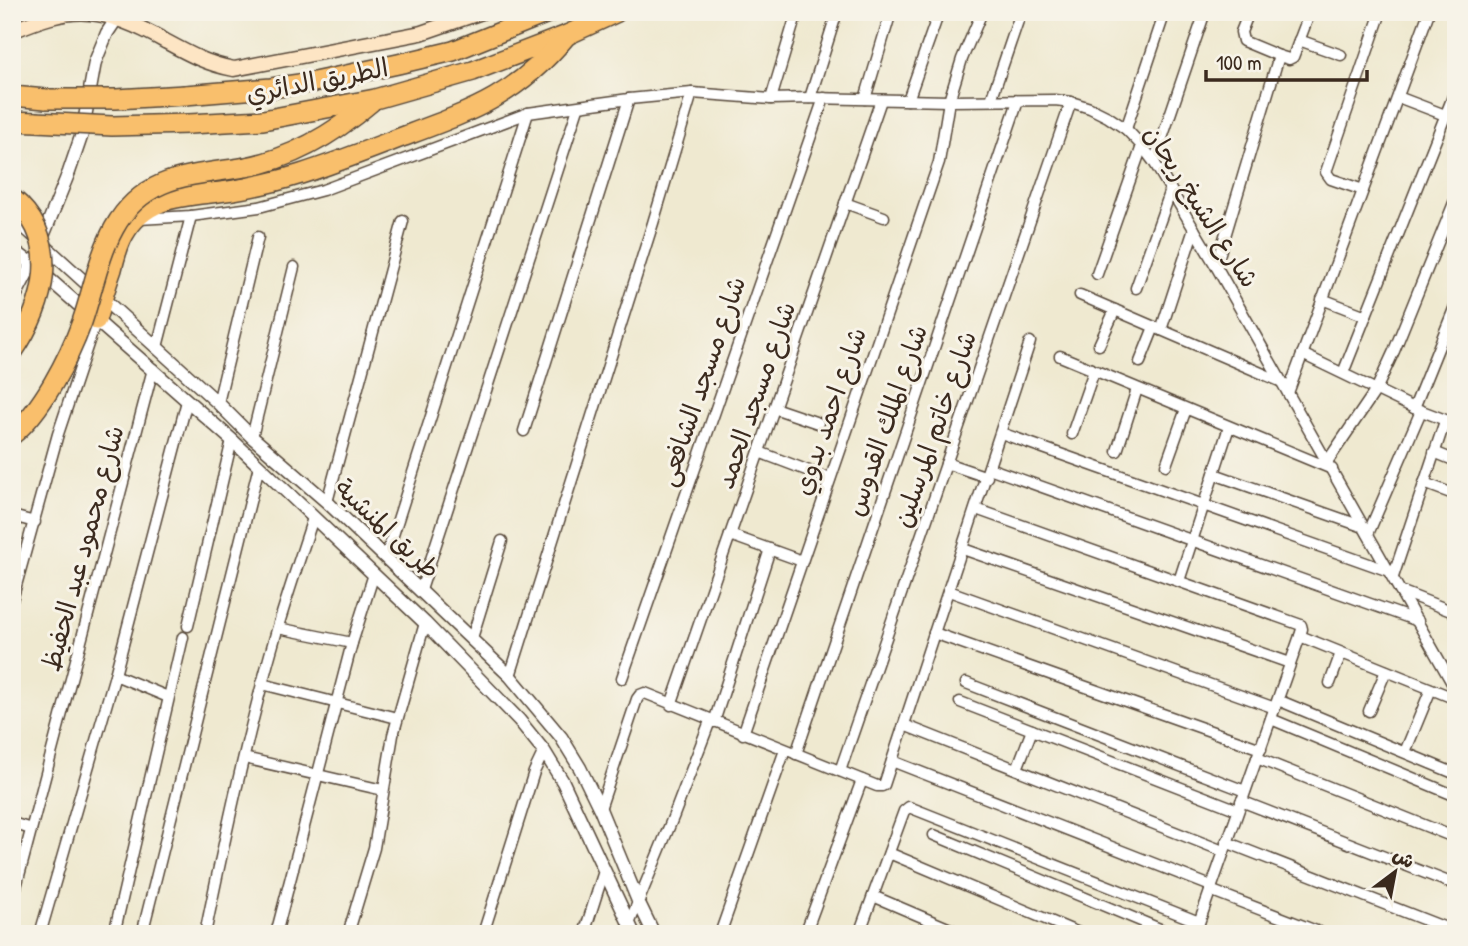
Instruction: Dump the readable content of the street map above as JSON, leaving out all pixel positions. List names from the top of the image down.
{
  "streets": {
    "highway": ["الطريق الدائري"],
    "street": [
      "شارع الشيخ ريحان",
      "شارع مسجد الشافعى",
      "شارع مسجد الحمد",
      "شارع احمد بدوي",
      "شارع الملك القدوس",
      "شارع خاتم المرسلين",
      "طريق المنشية",
      "شارع محمود عبد الحفيظ"
    ]
  },
  "crossings": [
    ["شارع الشيخ ريحان", "شارع مسجد الشافعى"],
    ["شارع الشيخ ريحان", "شارع مسجد الحمد"],
    ["شارع الشيخ ريحان", "شارع احمد بدوي"],
    ["شارع الشيخ ريحان", "شارع الملك القدوس"],
    ["شارع الشيخ ريحان", "شارع خاتم المرسلين"],
    ["طريق المنشية", "شارع محمود عبد الحفيظ"]
  ],
  "scale_bar": "100 m",
  "north": "top right"
}
